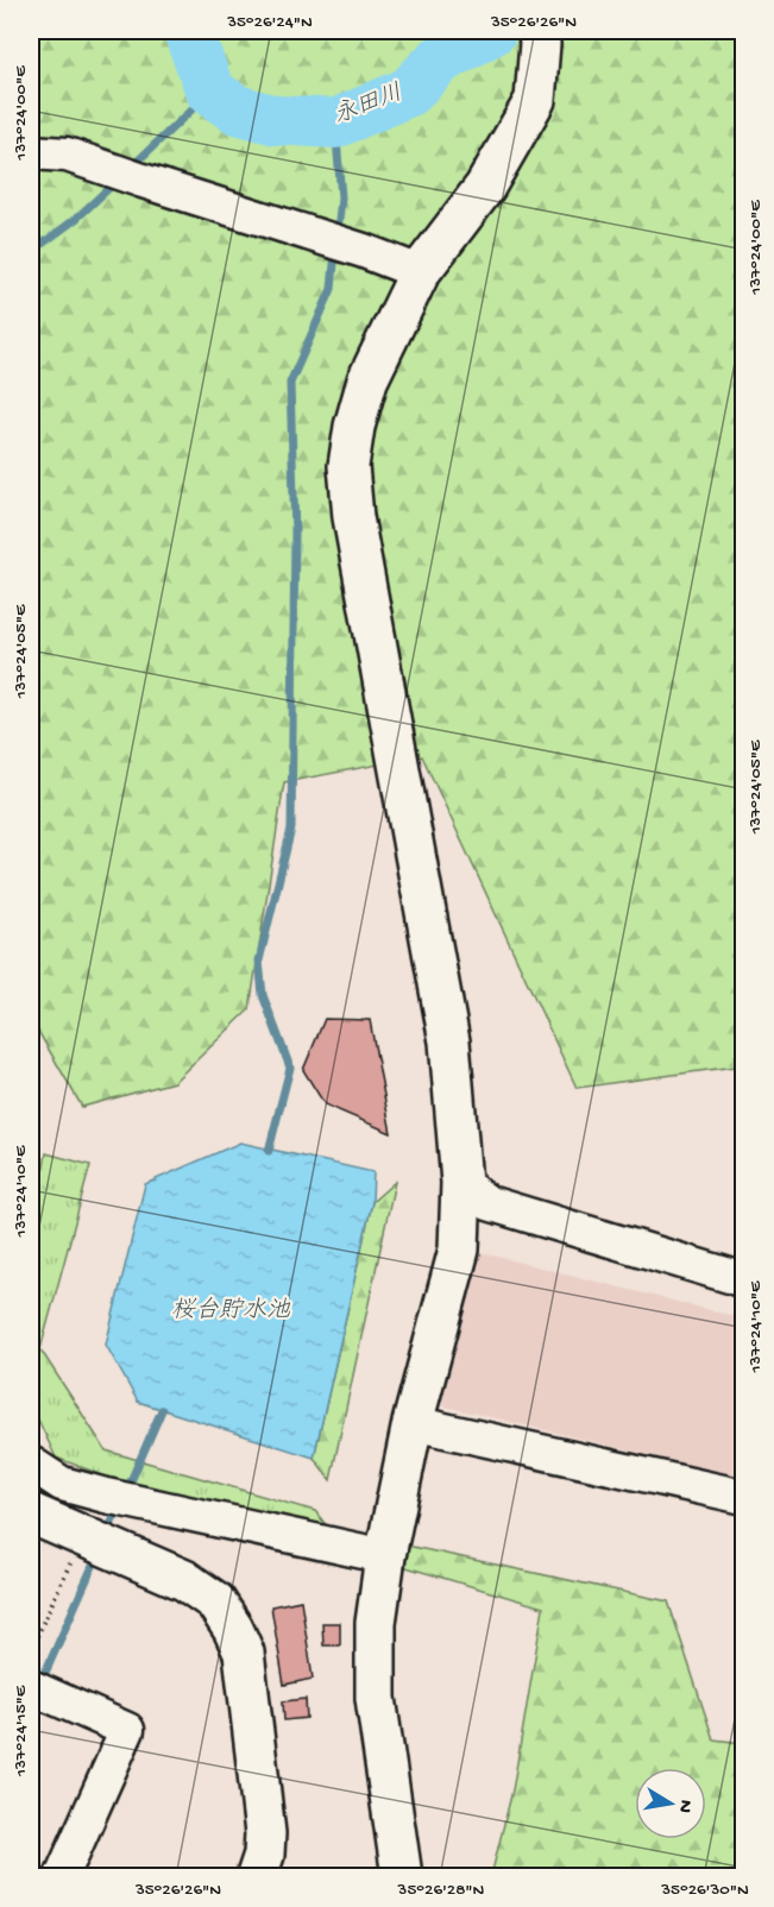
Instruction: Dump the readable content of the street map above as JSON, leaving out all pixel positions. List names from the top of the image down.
{
  "water": ["永田川", "桜台貯水池"],
  "north": "right",
  "coordinates": [
    "35°26'24\"N",
    "35°26'26\"N",
    "137°24'00\"E",
    "137°24'05\"E",
    "137°24'10\"E",
    "137°24'15\"E",
    "35°26'28\"N",
    "35°26'30\"N"
  ]
}
